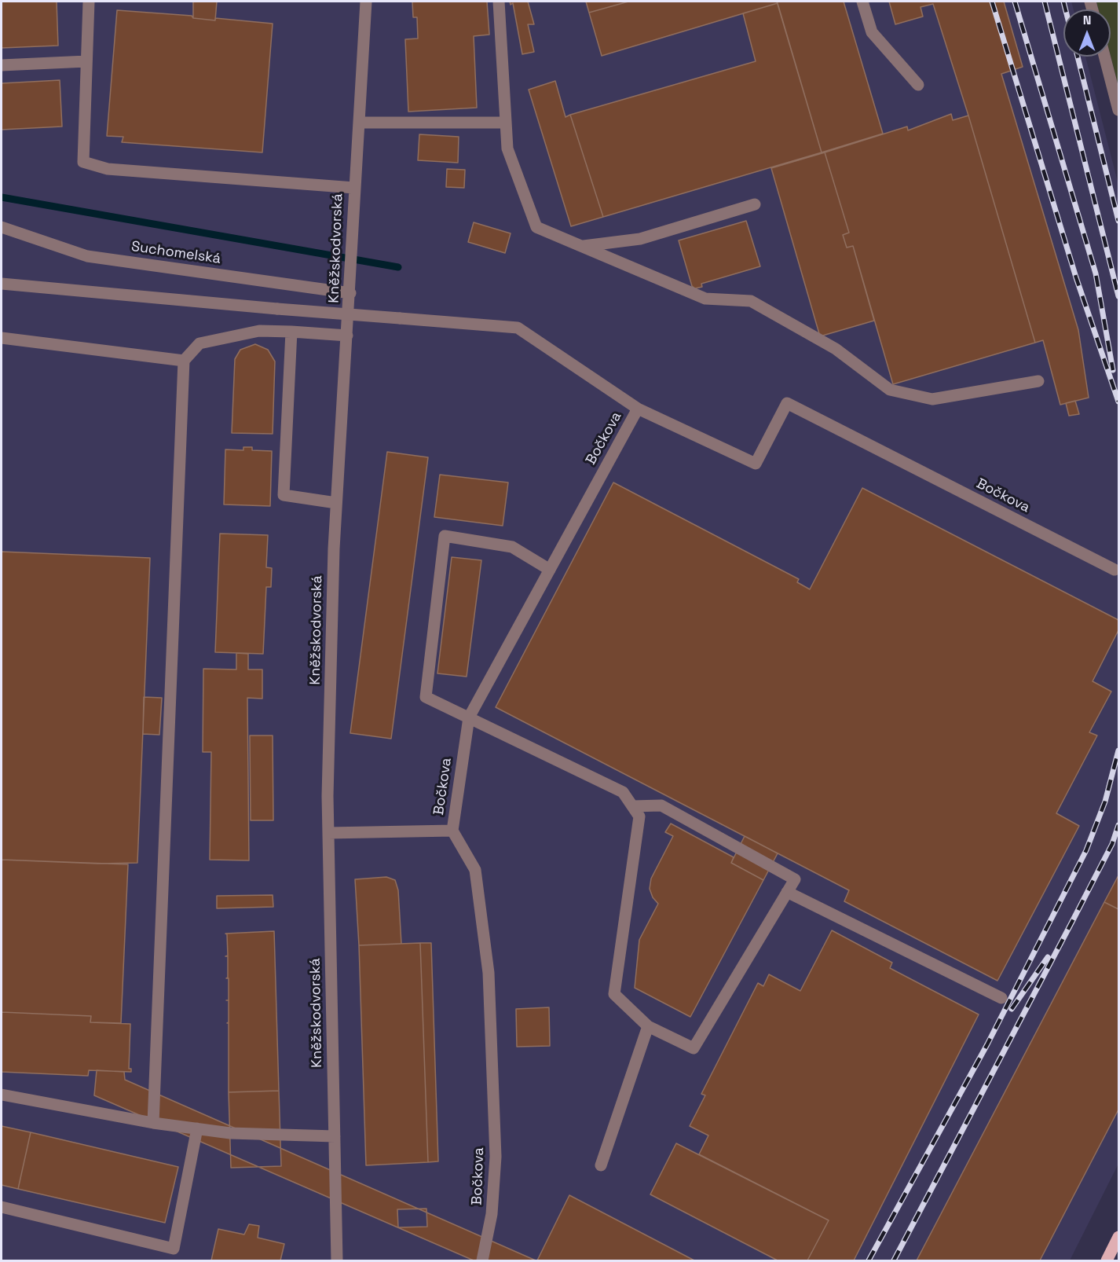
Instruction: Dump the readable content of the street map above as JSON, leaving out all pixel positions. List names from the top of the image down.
{
  "streets": {
    "street": ["Kněžskodvorská", "Suchomelská", "Bočkova"]
  },
  "crossings": [
    ["Kněžskodvorská", "Suchomelská"]
  ],
  "north": "top"
}
